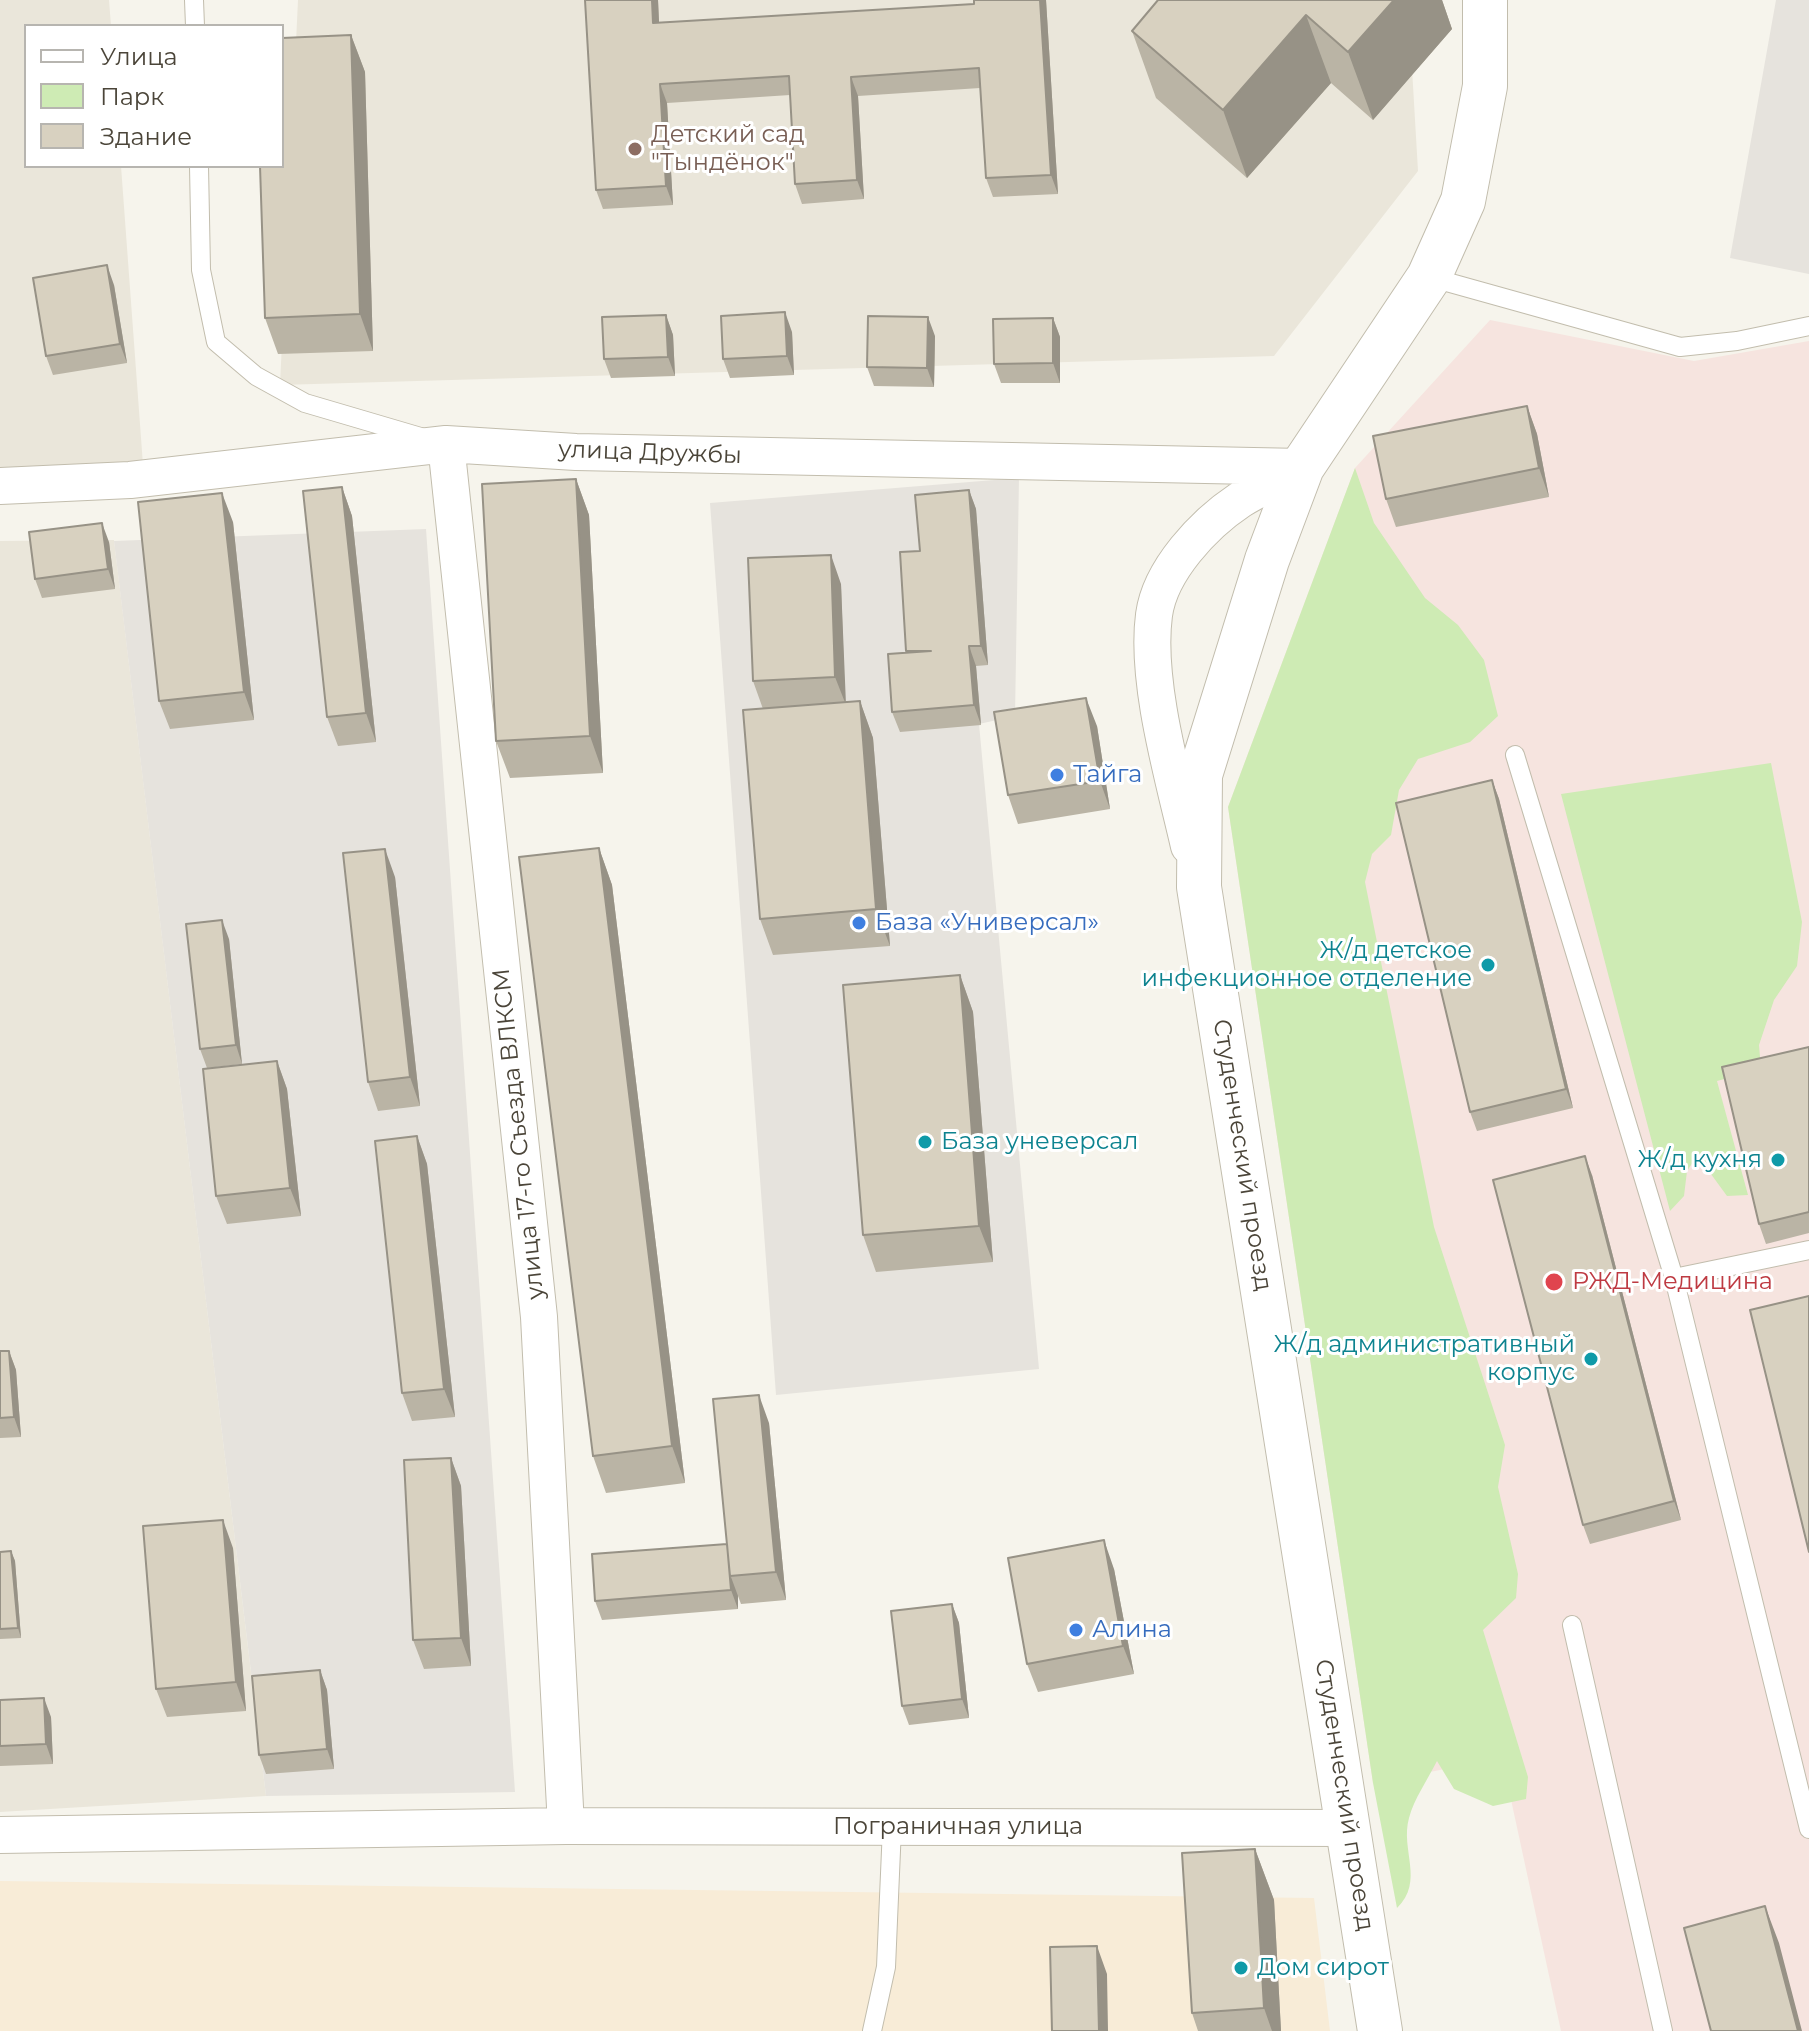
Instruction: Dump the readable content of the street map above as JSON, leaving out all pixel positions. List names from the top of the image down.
{
  "streets": {
    "street": [
      "улица Дружбы",
      "улица 17-го Съезда ВЛКСМ",
      "Студенческий проезд",
      "Пограничная улица"
    ]
  },
  "crossings": [
    ["улица Дружбы", "улица 17-го Съезда ВЛКСМ"],
    ["улица Дружбы", "Студенческий проезд"],
    ["улица 17-го Съезда ВЛКСМ", "Пограничная улица"],
    ["Студенческий проезд", "Пограничная улица"]
  ],
  "places": [
    "Детский сад \"Тындёнок\"",
    "Тайга",
    "База «Универсал»",
    "Ж/д детское инфекционное отделение",
    "База уневерсал",
    "Ж/д кухня",
    "РЖД-Медицина",
    "Ж/д административный корпус",
    "Алина",
    "Дом сирот"
  ],
  "legend": ["Улица", "Парк", "Здание"]
}
